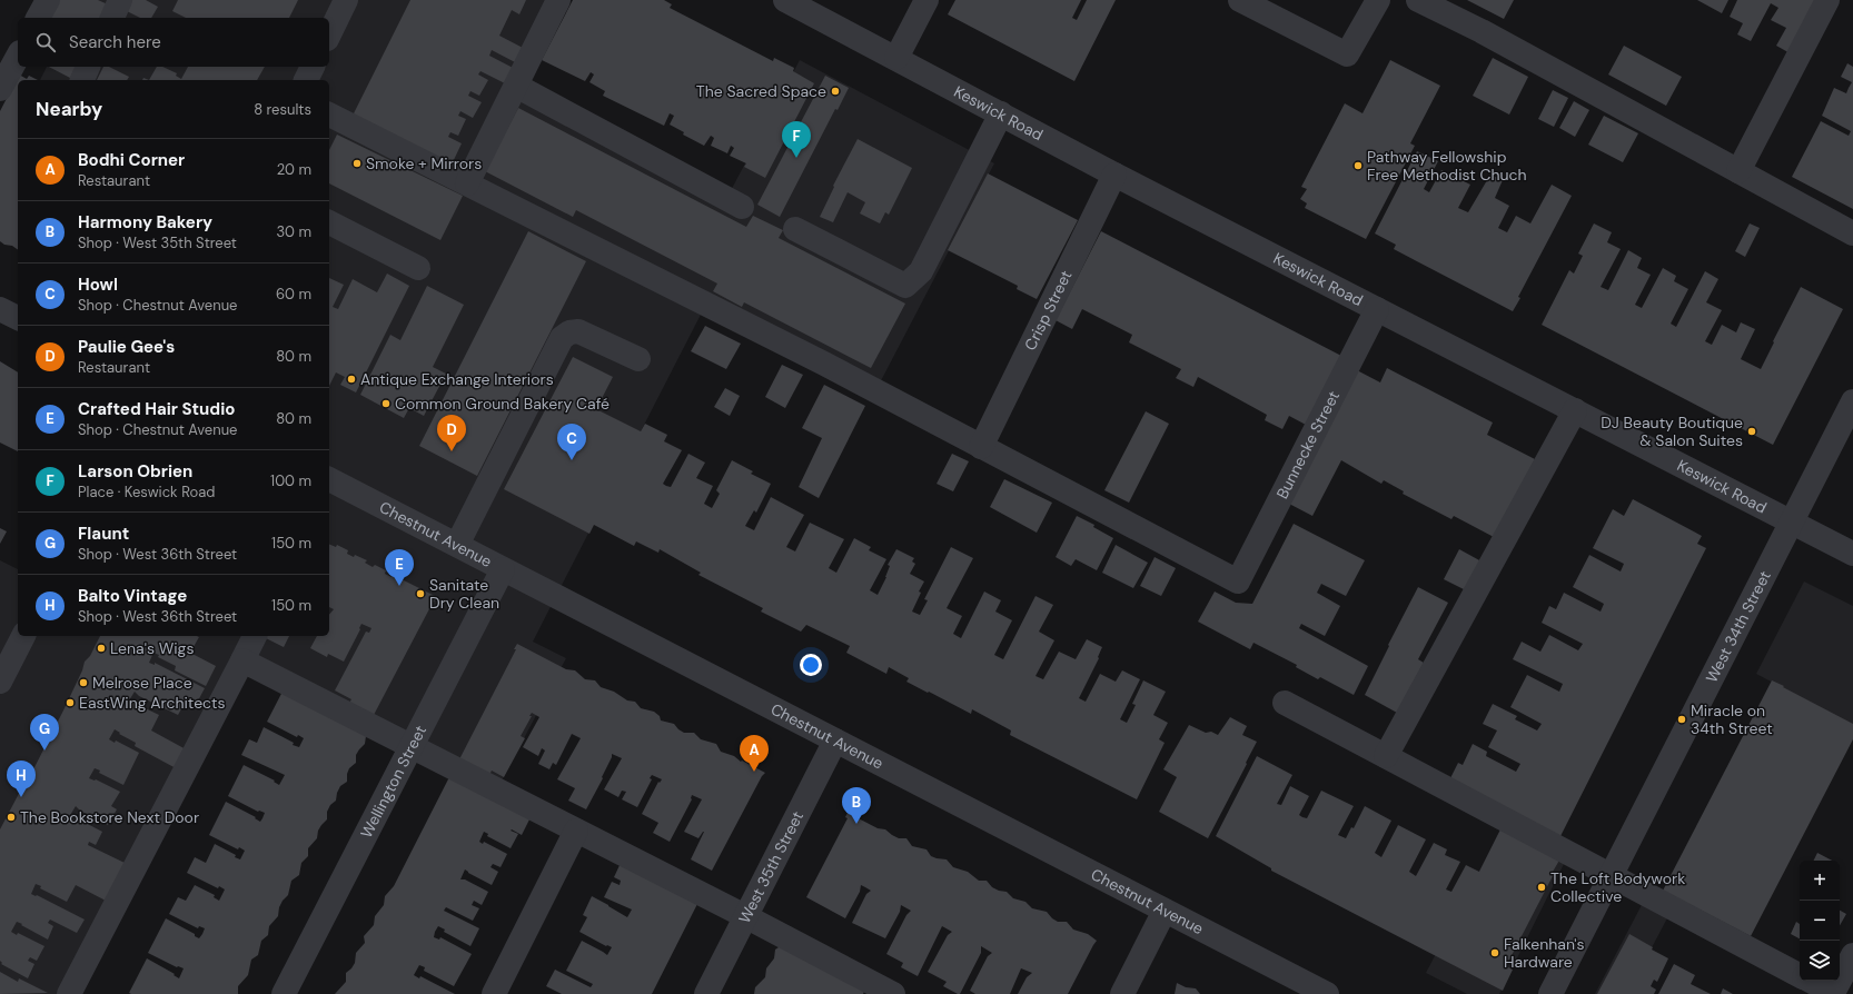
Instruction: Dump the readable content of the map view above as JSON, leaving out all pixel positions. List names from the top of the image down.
{
  "streets": {
    "street": [
      "Keswick Road",
      "Crisp Street",
      "Bunnecke Street",
      "Chestnut Avenue",
      "West 34th Street",
      "Wellington Street",
      "West 35th Street"
    ]
  },
  "crossings": [
    ["Keswick Road", "Crisp Street"],
    ["Keswick Road", "Bunnecke Street"],
    ["Keswick Road", "West 34th Street"],
    ["Crisp Street", "Bunnecke Street"],
    ["Chestnut Avenue", "Wellington Street"],
    ["Chestnut Avenue", "West 35th Street"]
  ],
  "places": [
    "The Sacred Space",
    "Smoke + Mirrors",
    "Pathway Fellowship Free Methodist Chuch",
    "Antique Exchange Interiors",
    "Common Ground Bakery Café",
    "DJ Beauty Boutique & Salon Suites",
    "Sanitate Dry Clean",
    "Lena's Wigs",
    "Melrose Place",
    "EastWing Architects",
    "Miracle on 34th Street",
    "The Bookstore Next Door",
    "The Loft Bodywork Collective",
    "Falkenhan's Hardware"
  ],
  "page": {
    "search": "Search here",
    "heading": ["Nearby", "8 results"],
    "pins": [
      "F",
      "D",
      "C",
      "E",
      "G",
      "A",
      "H",
      "B"
    ],
    "list": [
      {
        "mark": "A",
        "name": "Bodhi Corner",
        "note": "Restaurant",
        "value": "20 m"
      },
      {
        "mark": "B",
        "name": "Harmony Bakery",
        "note": "Shop · West 35th Street",
        "value": "30 m"
      },
      {
        "mark": "C",
        "name": "Howl",
        "note": "Shop · Chestnut Avenue",
        "value": "60 m"
      },
      {
        "mark": "D",
        "name": "Paulie Gee's",
        "note": "Restaurant",
        "value": "80 m"
      },
      {
        "mark": "E",
        "name": "Crafted Hair Studio",
        "note": "Shop · Chestnut Avenue",
        "value": "80 m"
      },
      {
        "mark": "F",
        "name": "Larson Obrien",
        "note": "Place · Keswick Road",
        "value": "100 m"
      },
      {
        "mark": "G",
        "name": "Flaunt",
        "note": "Shop · West 36th Street",
        "value": "150 m"
      },
      {
        "mark": "H",
        "name": "Balto Vintage",
        "note": "Shop · West 36th Street",
        "value": "150 m"
      }
    ],
    "map_buttons": ["+", "−"]
  }
}
